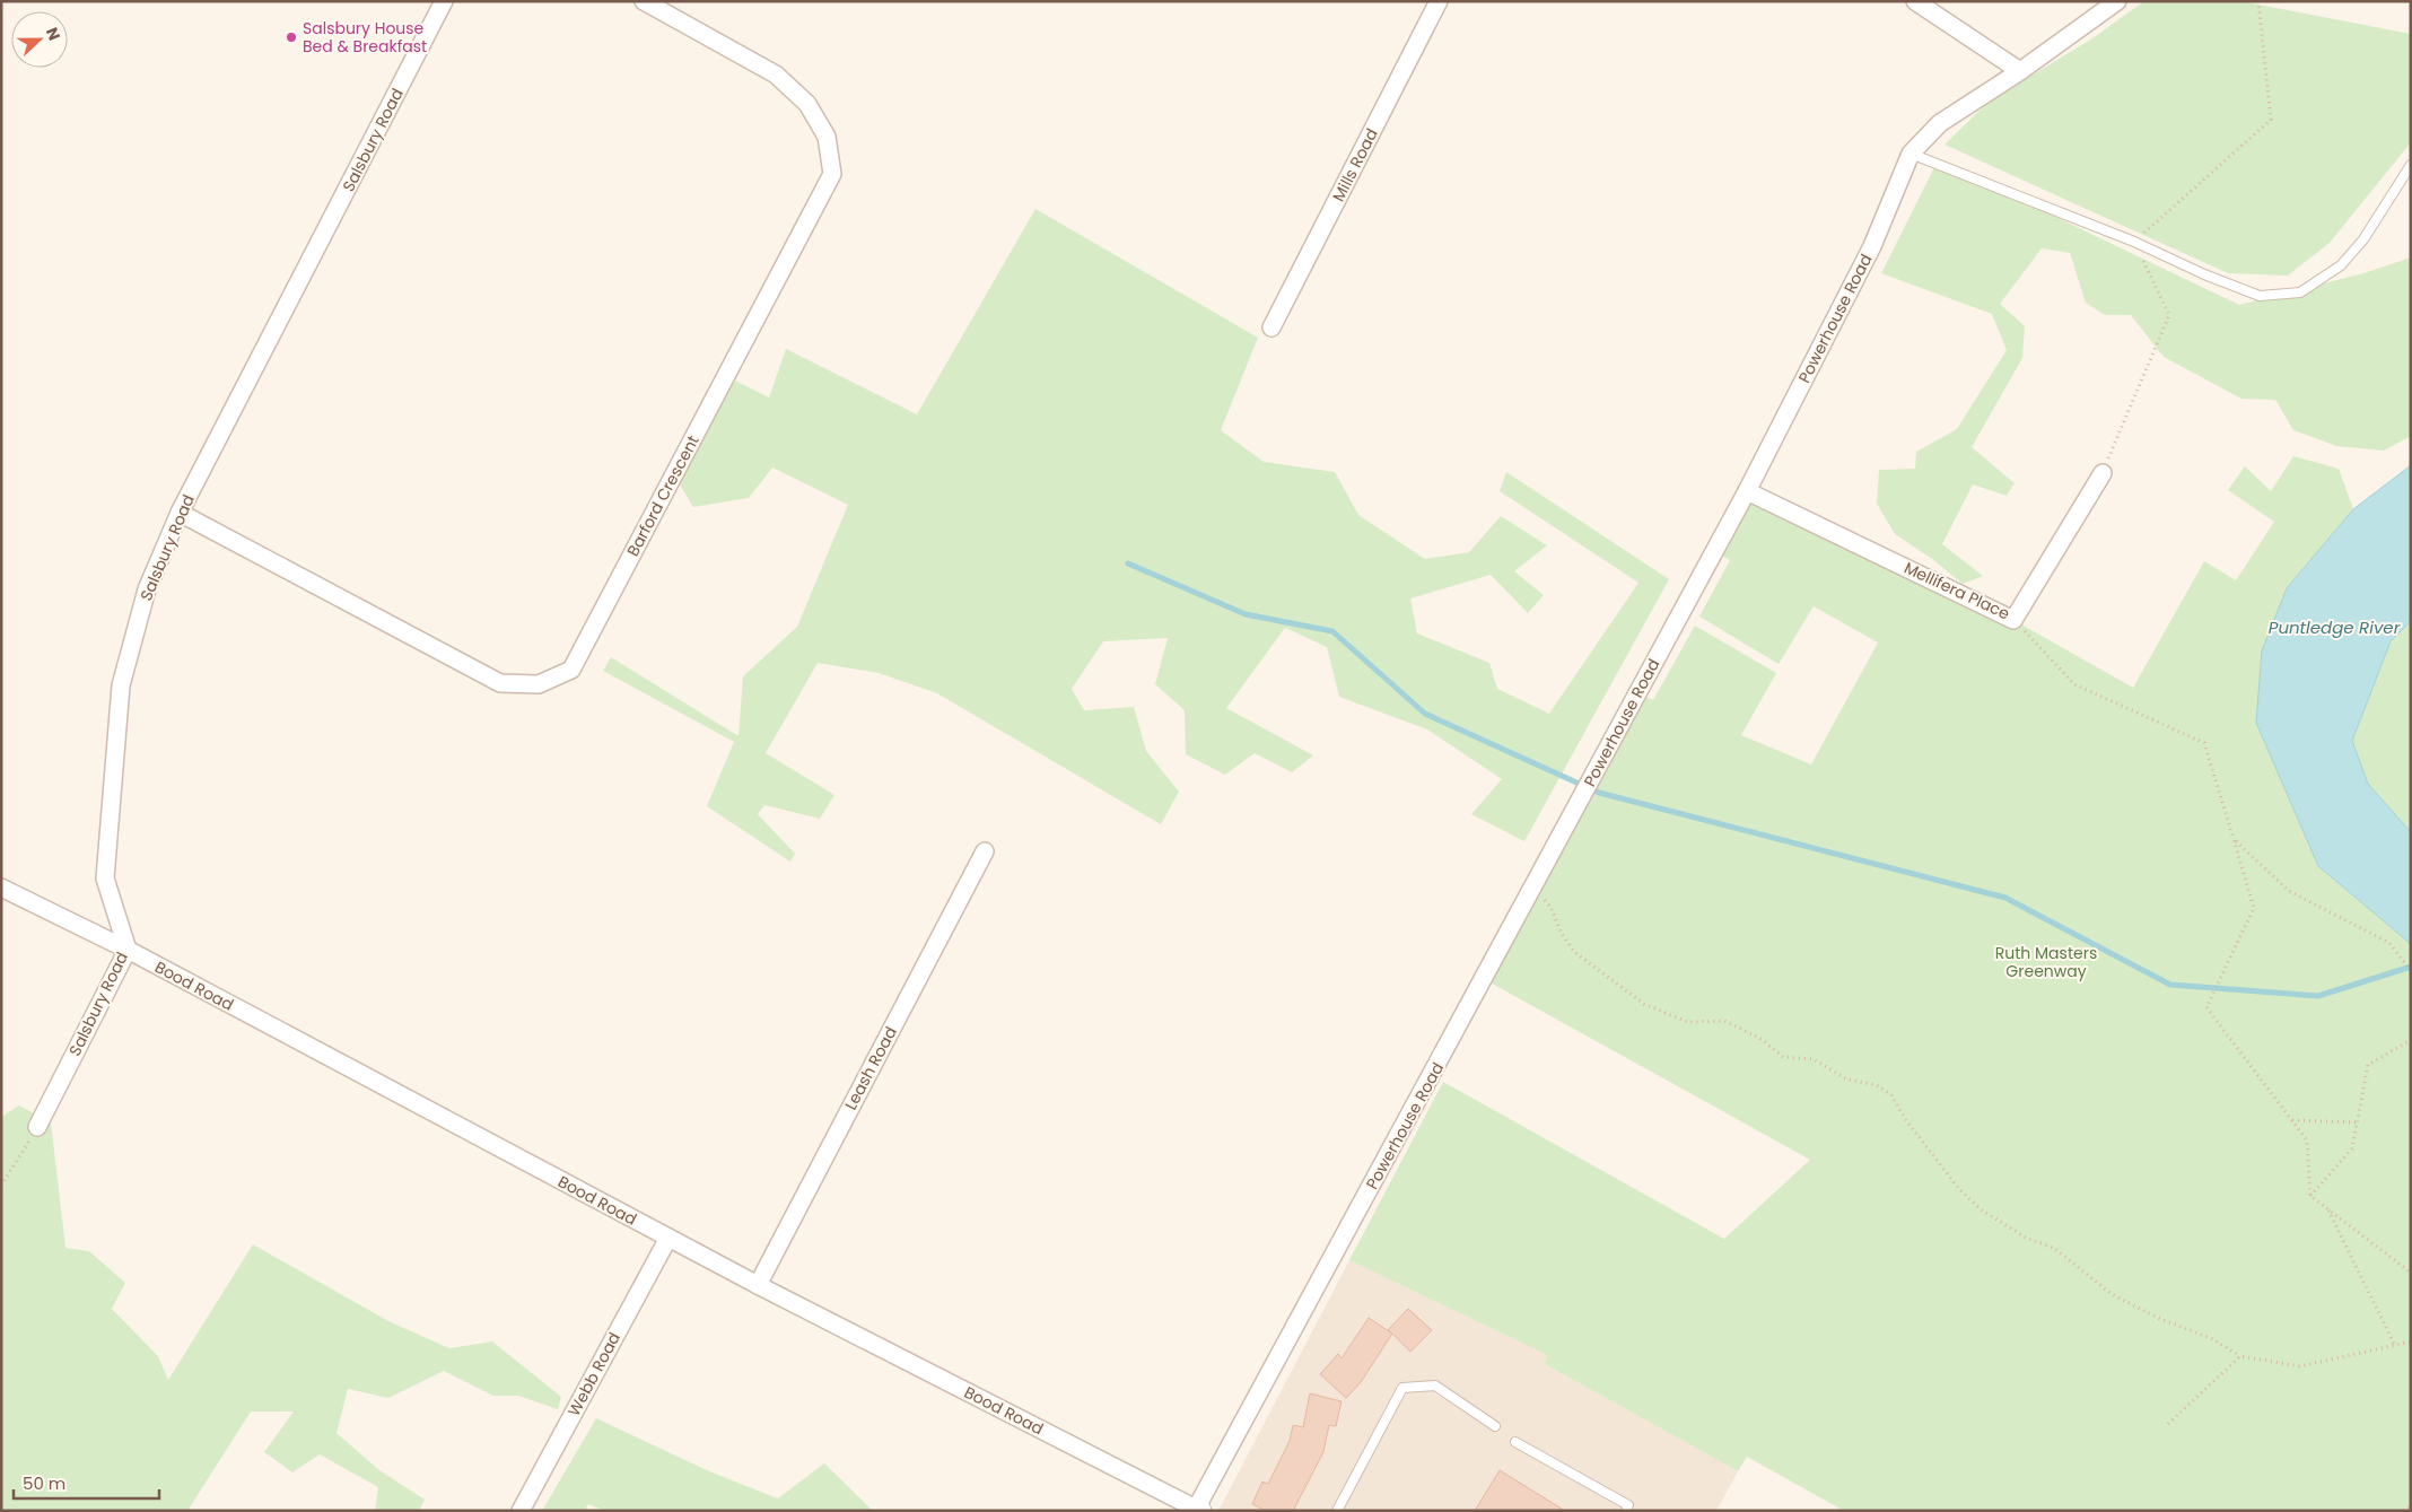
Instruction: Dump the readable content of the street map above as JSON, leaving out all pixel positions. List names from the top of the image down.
{
  "streets": {
    "street": [
      "Salsbury Road",
      "Mills Road",
      "Powerhouse Road",
      "Barford Crescent",
      "Mellifera Place",
      "Bood Road",
      "Leash Road",
      "Webb Road"
    ]
  },
  "crossings": [
    ["Salsbury Road", "Barford Crescent"],
    ["Salsbury Road", "Bood Road"],
    ["Powerhouse Road", "Mellifera Place"],
    ["Powerhouse Road", "Bood Road"],
    ["Bood Road", "Leash Road"],
    ["Bood Road", "Webb Road"]
  ],
  "water": ["Puntledge River"],
  "parks": ["Ruth Masters Greenway"],
  "places": ["Salsbury House Bed & Breakfast"],
  "scale_bar": "50 m",
  "north": "right"
}
